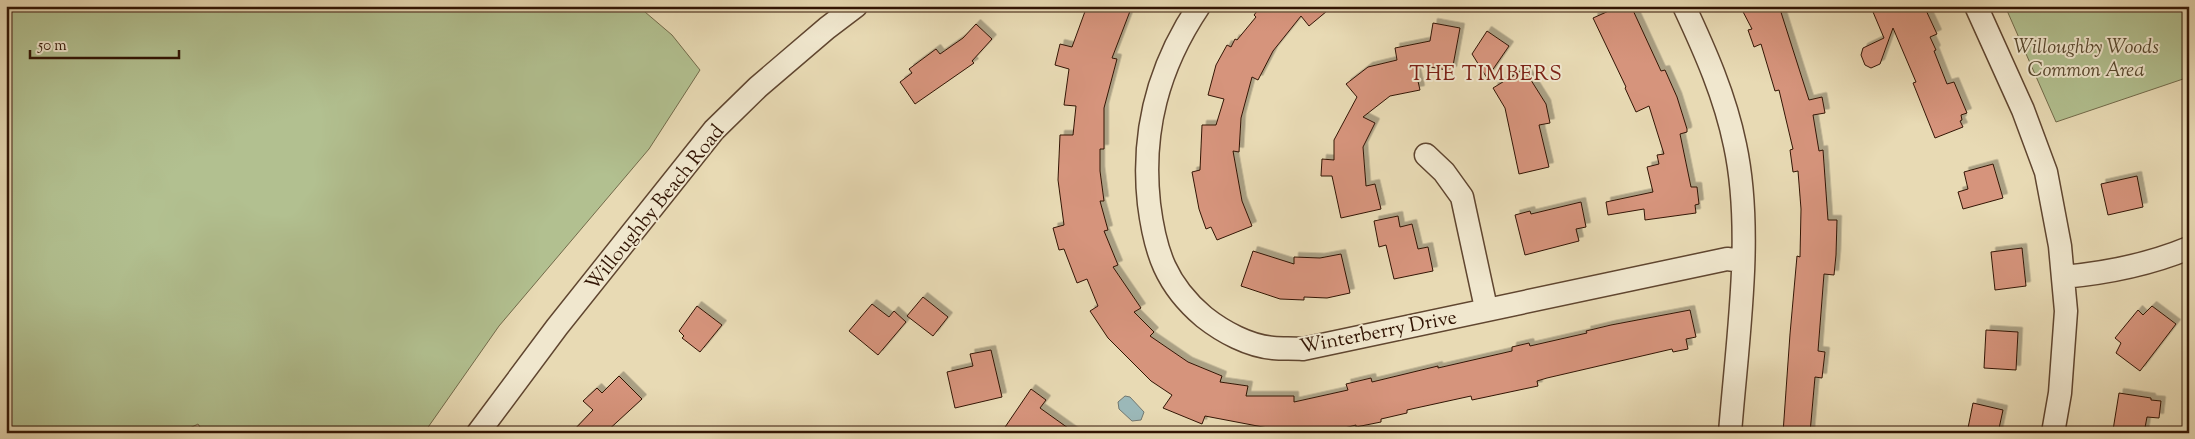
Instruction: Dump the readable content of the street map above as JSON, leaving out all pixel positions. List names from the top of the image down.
{
  "streets": {
    "street": ["Willoughby Beach Road", "Winterberry Drive"]
  },
  "districts": ["THE TIMBERS"],
  "parks": ["Willoughby Woods Common Area"],
  "scale_bar": "50 m"
}
